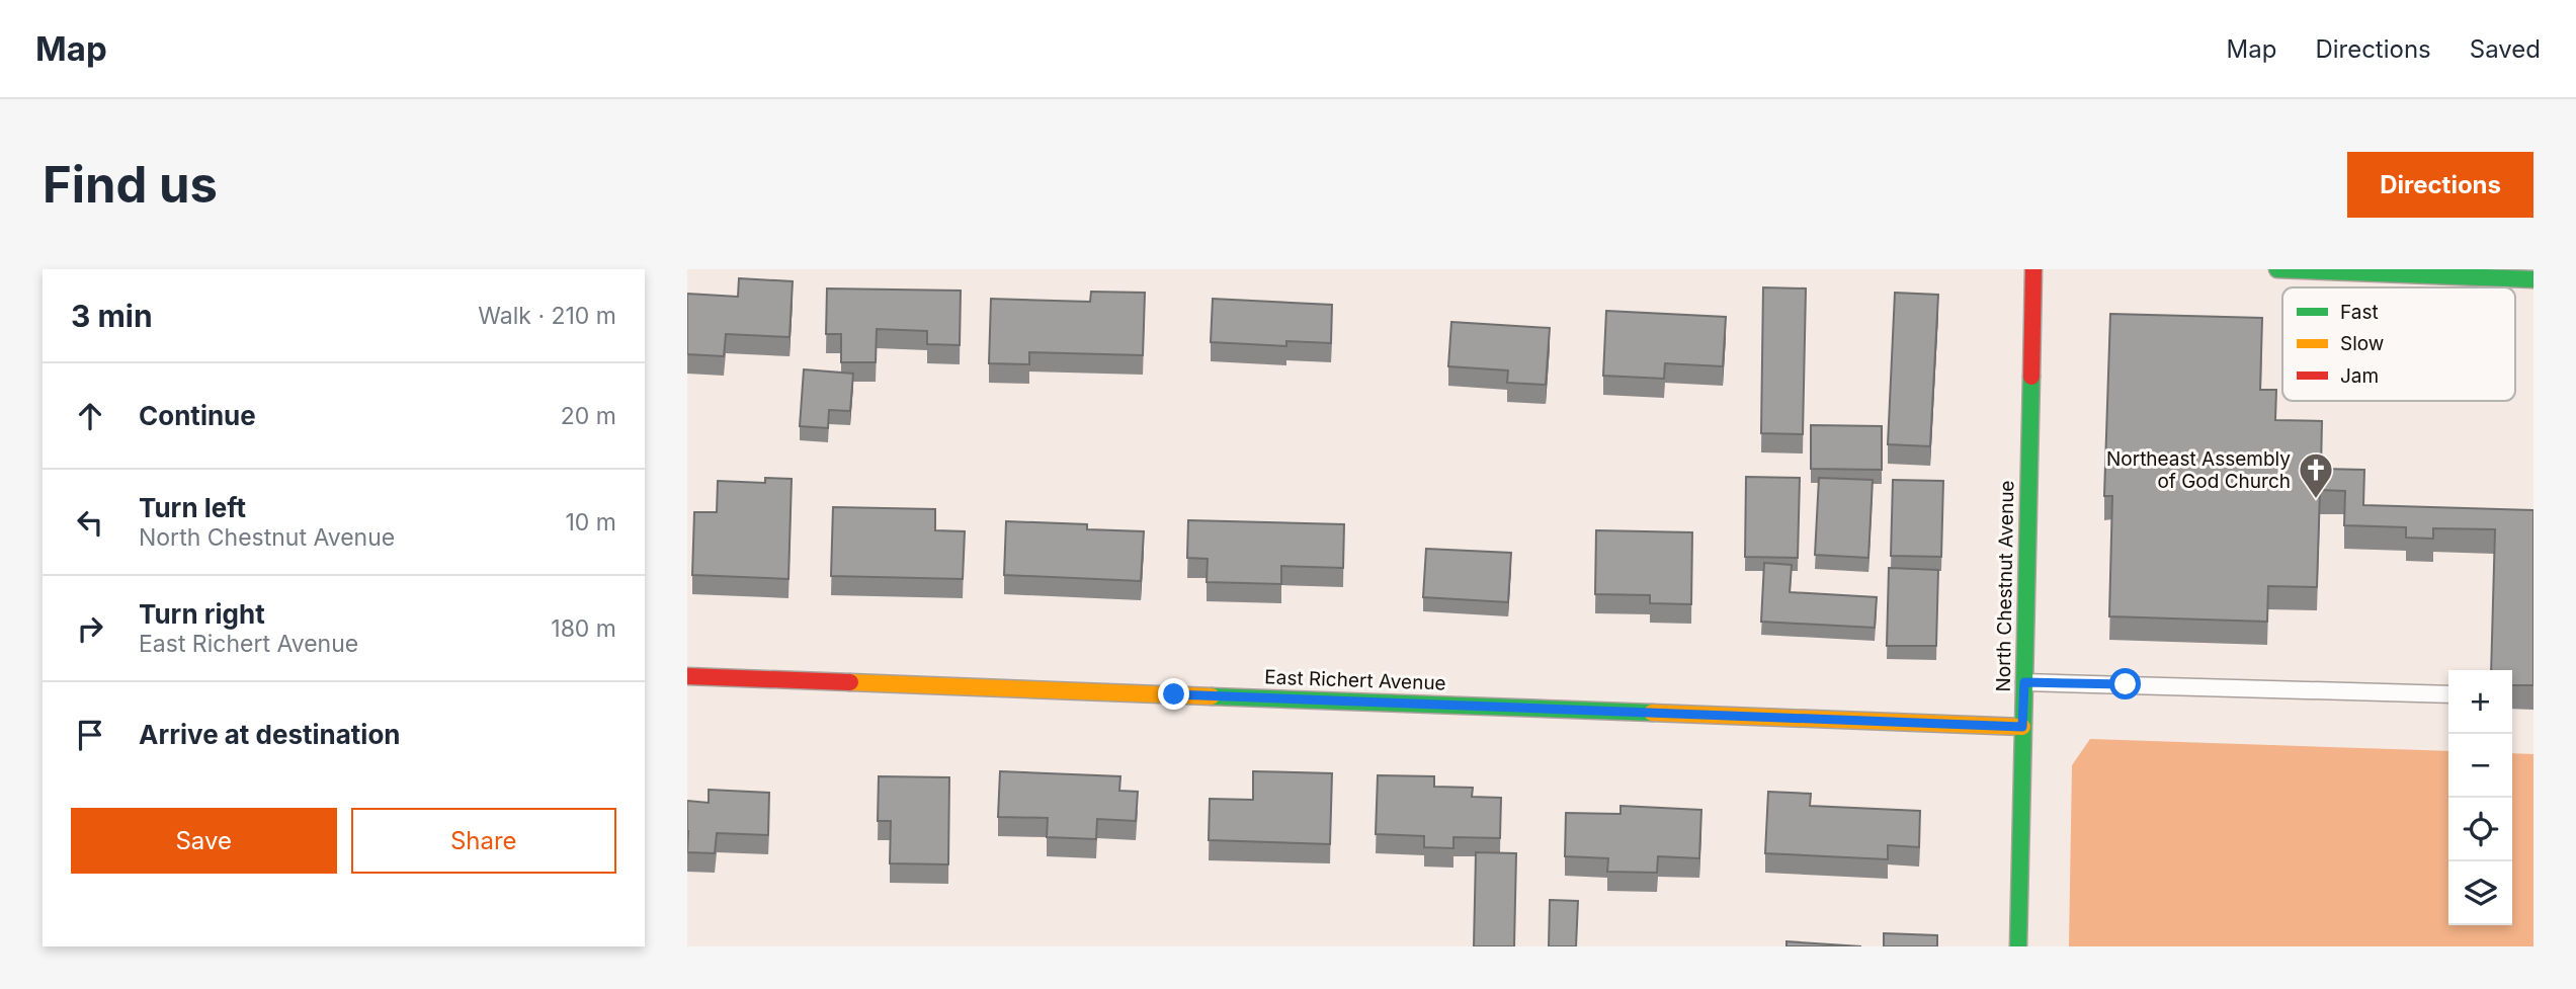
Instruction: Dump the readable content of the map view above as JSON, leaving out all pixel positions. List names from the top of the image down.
{
  "streets": {
    "street": ["North Chestnut Avenue", "East Richert Avenue"]
  },
  "crossings": [
    ["North Chestnut Avenue", "East Richert Avenue"]
  ],
  "places": {
    "church": ["Northeast Assembly of God Church"]
  },
  "legend": ["Fast", "Slow", "Jam"],
  "page": {
    "header": "Map",
    "nav": ["Map", "Directions", "Saved"],
    "buttons": [
      "Directions",
      ["Save", "Share"]
    ],
    "title": "Find us",
    "heading": ["3 min", "Walk · 210 m"],
    "list": [
      ["Continue", "20 m"],
      ["Turn left", "North Chestnut Avenue", "10 m"],
      ["Turn right", "East Richert Avenue", "180 m"],
      "Arrive at destination"
    ],
    "map_buttons": ["+", "−"]
  }
}
